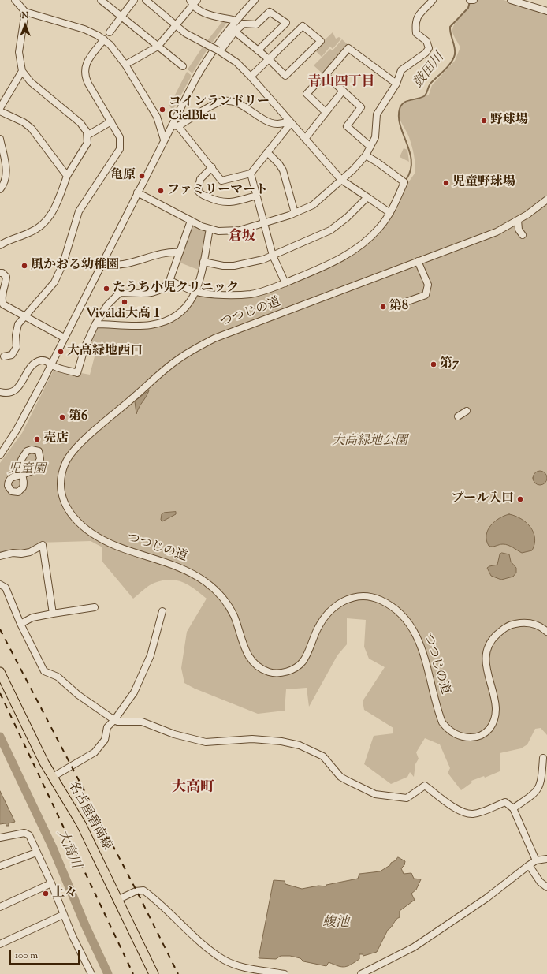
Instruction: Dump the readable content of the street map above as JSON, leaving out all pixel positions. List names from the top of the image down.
{
  "streets": {
    "main road": ["名古屋碧南線"],
    "street": ["つつじの道"]
  },
  "districts": ["青山四丁目", "倉坂", "大高町"],
  "water": ["鼓田川", "大高川", "蝮池"],
  "parks": ["大高緑地公園", "児童園"],
  "places": [
    "コインランドリー CielBleu",
    "野球場",
    "亀原",
    "児童野球場",
    "ファミリーマート",
    "風かおる幼稚園",
    "たうち小児クリニック",
    "Vivaldi大高Ⅰ",
    "第8",
    "大高緑地西口",
    "第7",
    "第6",
    "売店",
    "プール入口",
    "上々"
  ],
  "scale_bar": "100 m",
  "north": "top"
}
